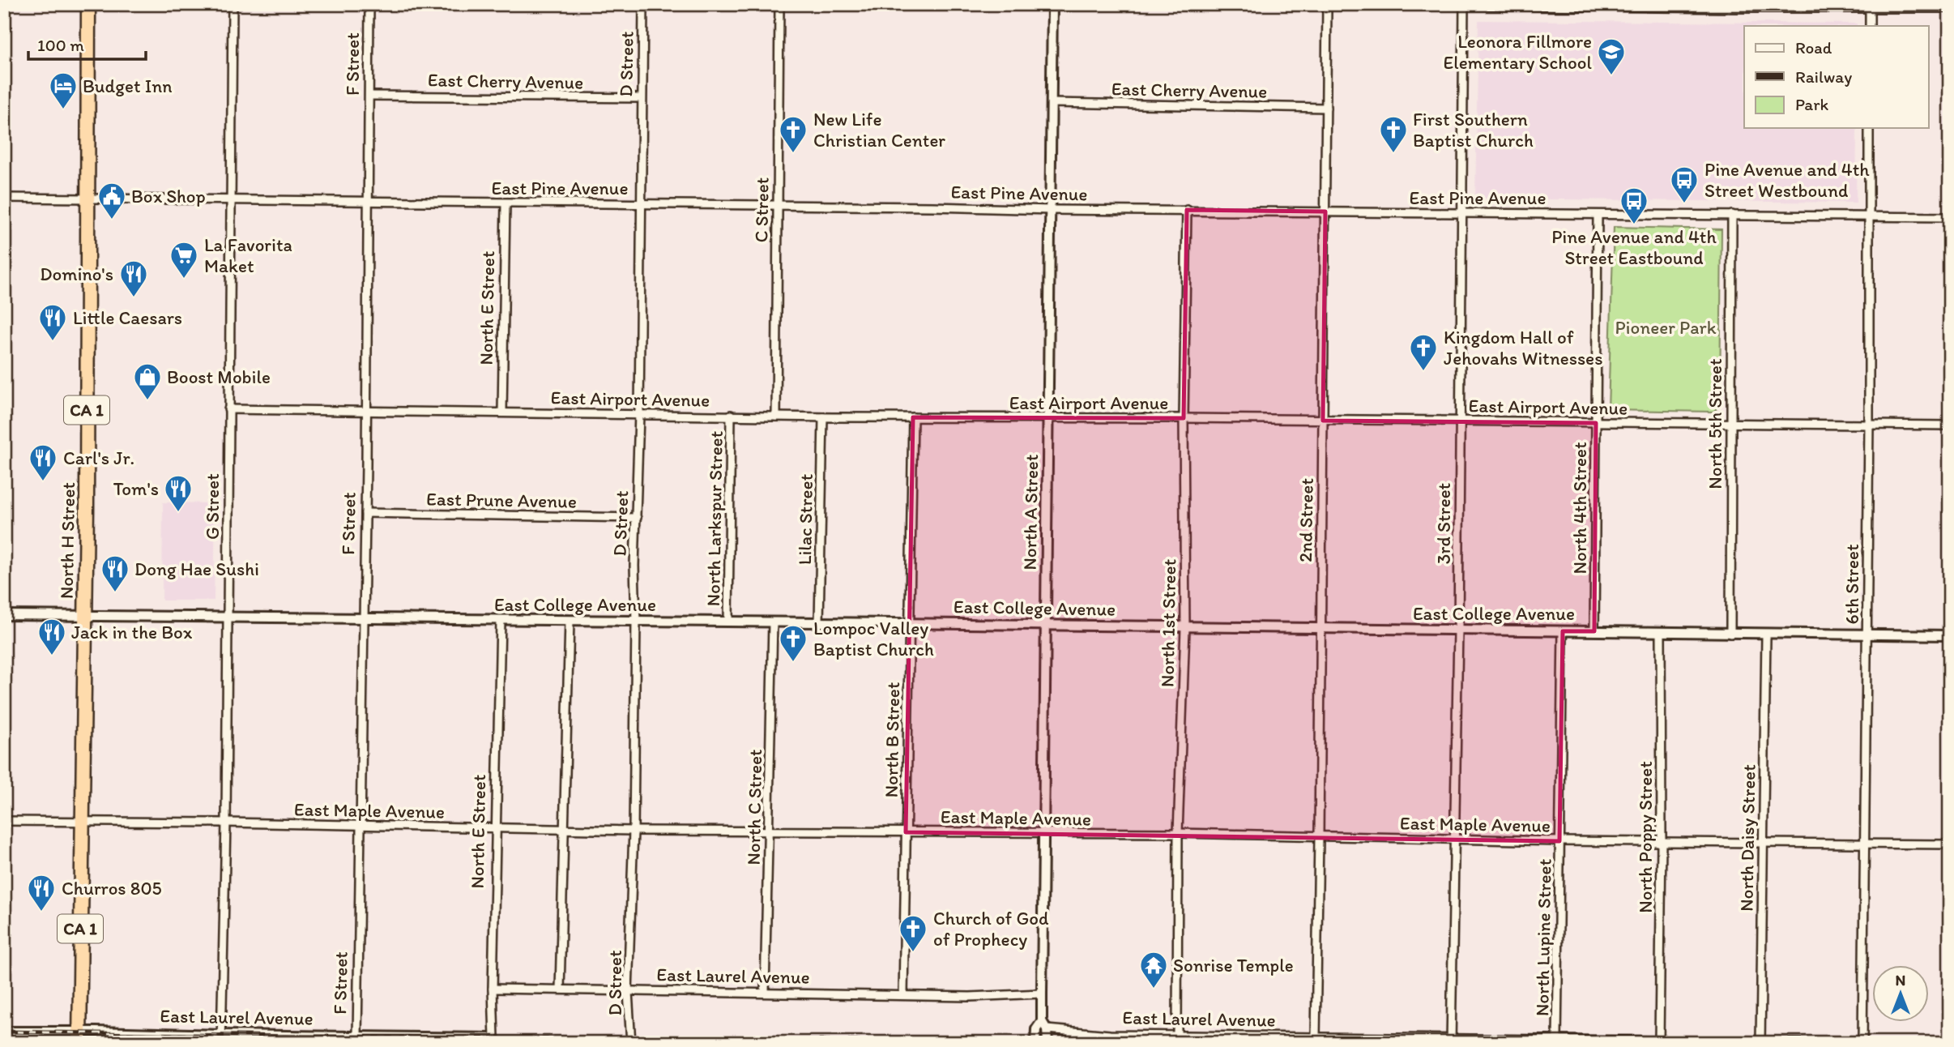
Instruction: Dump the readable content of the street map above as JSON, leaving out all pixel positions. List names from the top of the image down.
{
  "streets": {
    "highway": ["CA 1", "North H Street"],
    "street": [
      "F Street",
      "D Street",
      "East Cherry Avenue",
      "East Pine Avenue",
      "C Street",
      "North E Street",
      "East Airport Avenue",
      "North 5th Street",
      "East Prune Avenue",
      "G Street",
      "North 4th Street",
      "North A Street",
      "North Larkspur Street",
      "Lilac Street",
      "2nd Street",
      "3rd Street",
      "6th Street",
      "East College Avenue",
      "North 1st Street",
      "North B Street",
      "North C Street",
      "East Maple Avenue",
      "North Poppy Street",
      "North Daisy Street",
      "North Lupine Street",
      "East Laurel Avenue"
    ]
  },
  "crossings": [
    ["F Street", "East Cherry Avenue"],
    ["F Street", "East Pine Avenue"],
    ["F Street", "East Airport Avenue"],
    ["F Street", "East Prune Avenue"],
    ["F Street", "East College Avenue"],
    ["F Street", "East Maple Avenue"],
    ["F Street", "East Laurel Avenue"],
    ["D Street", "East Cherry Avenue"],
    ["D Street", "East Pine Avenue"],
    ["D Street", "East Airport Avenue"],
    ["D Street", "East Prune Avenue"],
    ["D Street", "East College Avenue"],
    ["D Street", "East Maple Avenue"],
    ["D Street", "East Laurel Avenue"],
    ["East Cherry Avenue", "North A Street"],
    ["East Cherry Avenue", "2nd Street"],
    ["East Pine Avenue", "C Street"],
    ["East Pine Avenue", "North E Street"],
    ["East Pine Avenue", "North 5th Street"],
    ["East Pine Avenue", "G Street"],
    ["East Pine Avenue", "North 4th Street"],
    ["East Pine Avenue", "North A Street"],
    ["East Pine Avenue", "2nd Street"],
    ["East Pine Avenue", "3rd Street"],
    ["East Pine Avenue", "North H Street"],
    ["East Pine Avenue", "6th Street"],
    ["East Pine Avenue", "North 1st Street"],
    ["C Street", "East Airport Avenue"],
    ["North E Street", "East Airport Avenue"],
    ["North E Street", "East College Avenue"],
    ["North E Street", "East Maple Avenue"],
    ["North E Street", "East Laurel Avenue"],
    ["East Airport Avenue", "North 5th Street"],
    ["East Airport Avenue", "G Street"],
    ["East Airport Avenue", "North 4th Street"],
    ["East Airport Avenue", "North A Street"],
    ["East Airport Avenue", "North Larkspur Street"],
    ["East Airport Avenue", "Lilac Street"],
    ["East Airport Avenue", "2nd Street"],
    ["East Airport Avenue", "3rd Street"],
    ["East Airport Avenue", "6th Street"],
    ["East Airport Avenue", "North 1st Street"],
    ["East Airport Avenue", "North B Street"],
    ["North 5th Street", "East College Avenue"],
    ["G Street", "East College Avenue"],
    ["G Street", "East Maple Avenue"],
    ["G Street", "East Laurel Avenue"],
    ["North 4th Street", "East College Avenue"],
    ["North A Street", "East College Avenue"],
    ["North A Street", "East Maple Avenue"],
    ["North A Street", "East Laurel Avenue"],
    ["North Larkspur Street", "East College Avenue"],
    ["Lilac Street", "East College Avenue"],
    ["2nd Street", "East College Avenue"],
    ["2nd Street", "East Maple Avenue"],
    ["2nd Street", "East Laurel Avenue"],
    ["3rd Street", "East College Avenue"],
    ["3rd Street", "East Maple Avenue"],
    ["3rd Street", "East Laurel Avenue"],
    ["North H Street", "East College Avenue"],
    ["North H Street", "East Maple Avenue"],
    ["North H Street", "East Laurel Avenue"],
    ["6th Street", "East College Avenue"],
    ["6th Street", "East Maple Avenue"],
    ["East College Avenue", "North 1st Street"],
    ["East College Avenue", "North B Street"],
    ["East College Avenue", "North C Street"],
    ["East College Avenue", "North Poppy Street"],
    ["East College Avenue", "North Daisy Street"],
    ["East College Avenue", "North Lupine Street"],
    ["North 1st Street", "East Maple Avenue"],
    ["North 1st Street", "East Laurel Avenue"],
    ["North B Street", "East Maple Avenue"],
    ["North B Street", "East Laurel Avenue"],
    ["North C Street", "East Maple Avenue"],
    ["North C Street", "East Laurel Avenue"],
    ["East Maple Avenue", "North Poppy Street"],
    ["East Maple Avenue", "North Daisy Street"],
    ["East Maple Avenue", "North Lupine Street"],
    ["North Poppy Street", "East Laurel Avenue"],
    ["North Daisy Street", "East Laurel Avenue"],
    ["North Lupine Street", "East Laurel Avenue"]
  ],
  "parks": ["Pioneer Park"],
  "places": {
    "school or university": ["Leonora Fillmore Elementary School"],
    "hotel": ["Budget Inn"],
    "church": [
      "New Life Christian Center",
      "First Southern Baptist Church",
      "Kingdom Hall of Jehovahs Witnesses",
      "Lompoc Valley Baptist Church",
      "Church of God of Prophecy"
    ],
    "bus stop": ["Pine Avenue and 4th Street Westbound", "Pine Avenue and 4th Street Eastbound"],
    "public building": ["Box Shop"],
    "supermarket": ["La Favorita Maket"],
    "restaurant": [
      "Domino's",
      "Little Caesars",
      "Carl's Jr.",
      "Tom's",
      "Dong Hae Sushi",
      "Jack in the Box",
      "Churros 805"
    ],
    "shop": ["Boost Mobile"],
    "temple": ["Sonrise Temple"]
  },
  "legend": ["Road", "Railway", "Park"],
  "scale_bar": "100 m",
  "north": "top"
}
